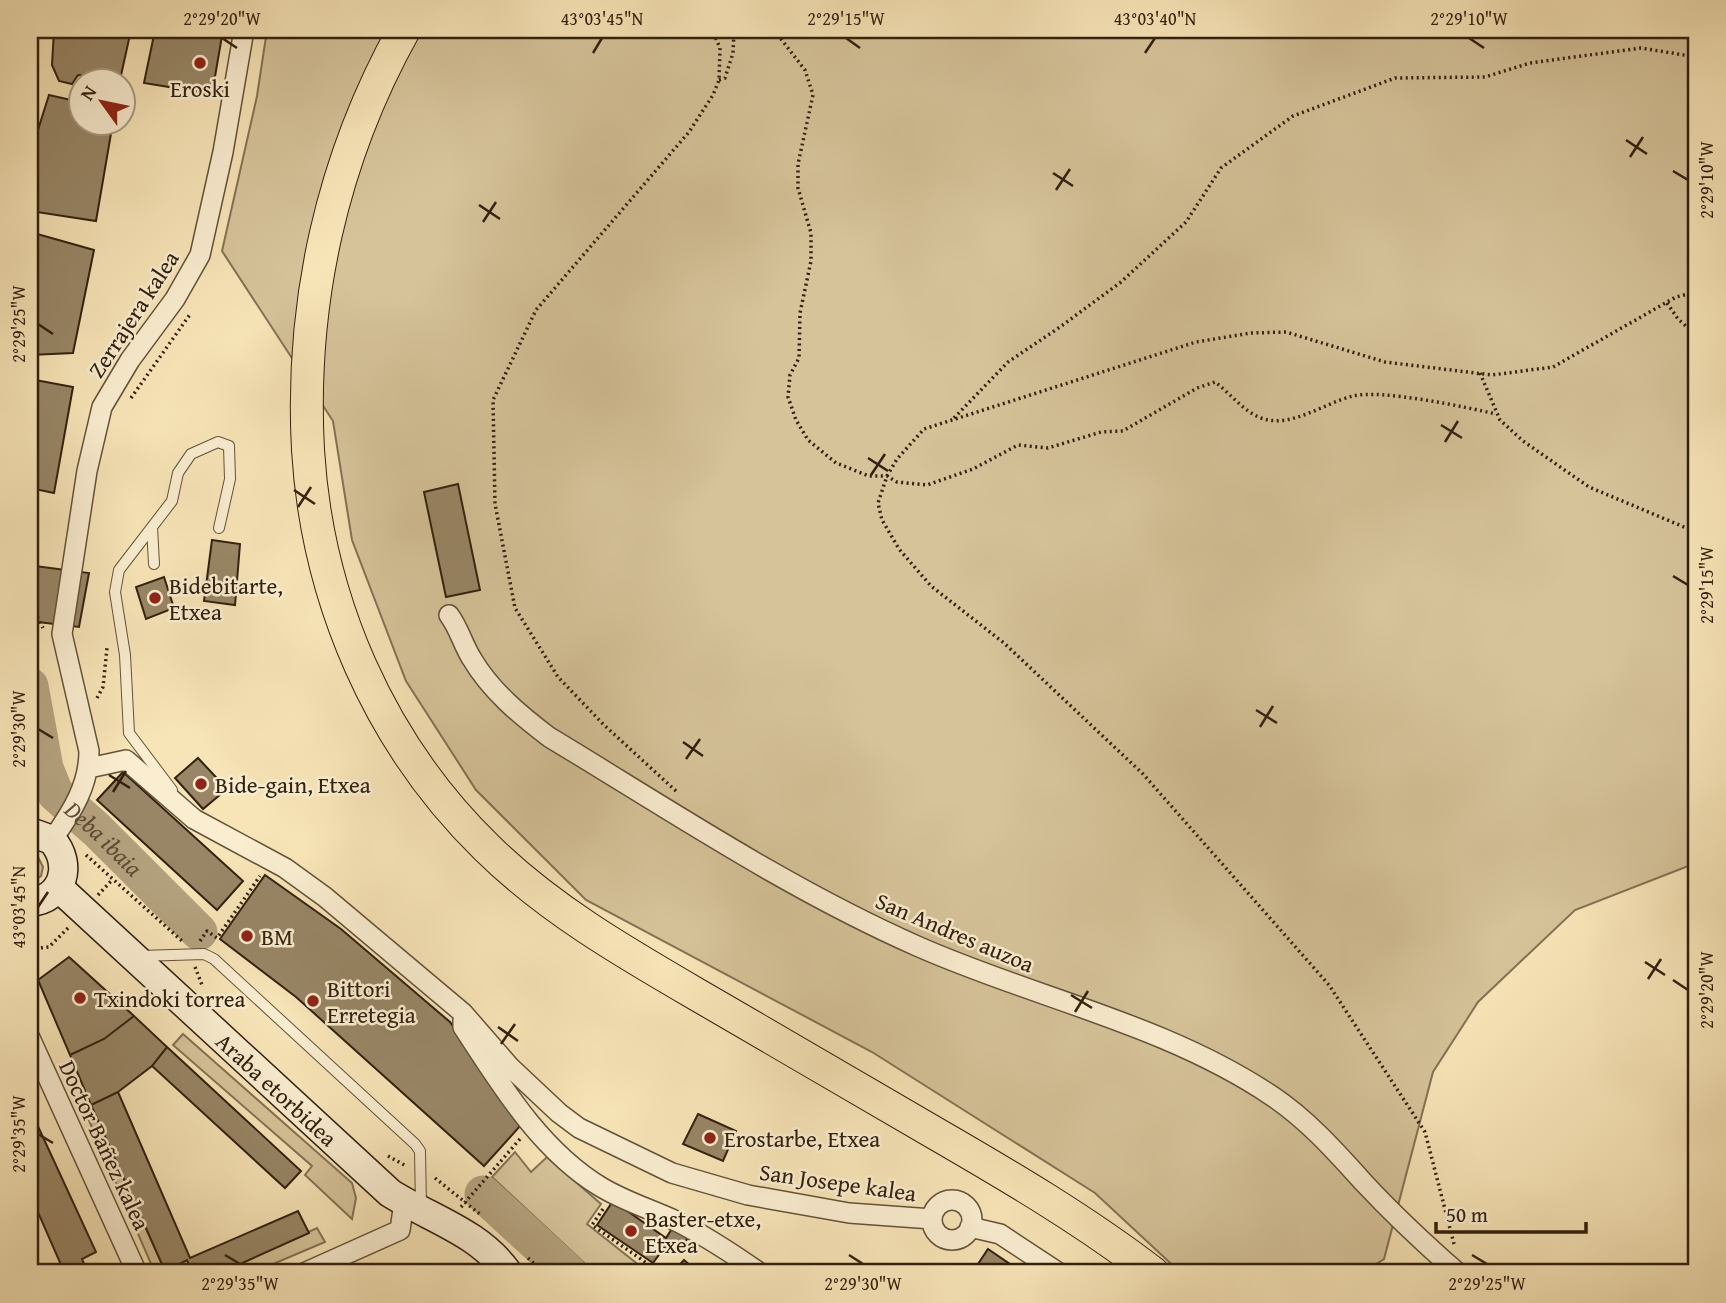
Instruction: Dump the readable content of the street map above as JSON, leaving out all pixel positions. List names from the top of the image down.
{
  "streets": {
    "street": [
      "Zerrajera kalea",
      "San Andres auzoa",
      "Araba etorbidea",
      "Doctor Bañez kalea",
      "San Josepe kalea"
    ]
  },
  "crossings": [
    ["Zerrajera kalea", "San Josepe kalea"]
  ],
  "water": ["Deba ibaia"],
  "places": [
    "Eroski",
    "Bidebitarte, Etxea",
    "Bide-gain, Etxea",
    "BM",
    "Txindoki torrea",
    "Bittori Erretegia",
    "Erostarbe, Etxea",
    "Baster-etxe, Etxea"
  ],
  "scale_bar": "50 m",
  "north": "top left",
  "coordinates": [
    "2°29'20\"W",
    "43°03'45\"N",
    "2°29'15\"W",
    "43°03'40\"N",
    "2°29'10\"W",
    "2°29'25\"W",
    "2°29'30\"W",
    "2°29'35\"W"
  ]
}
